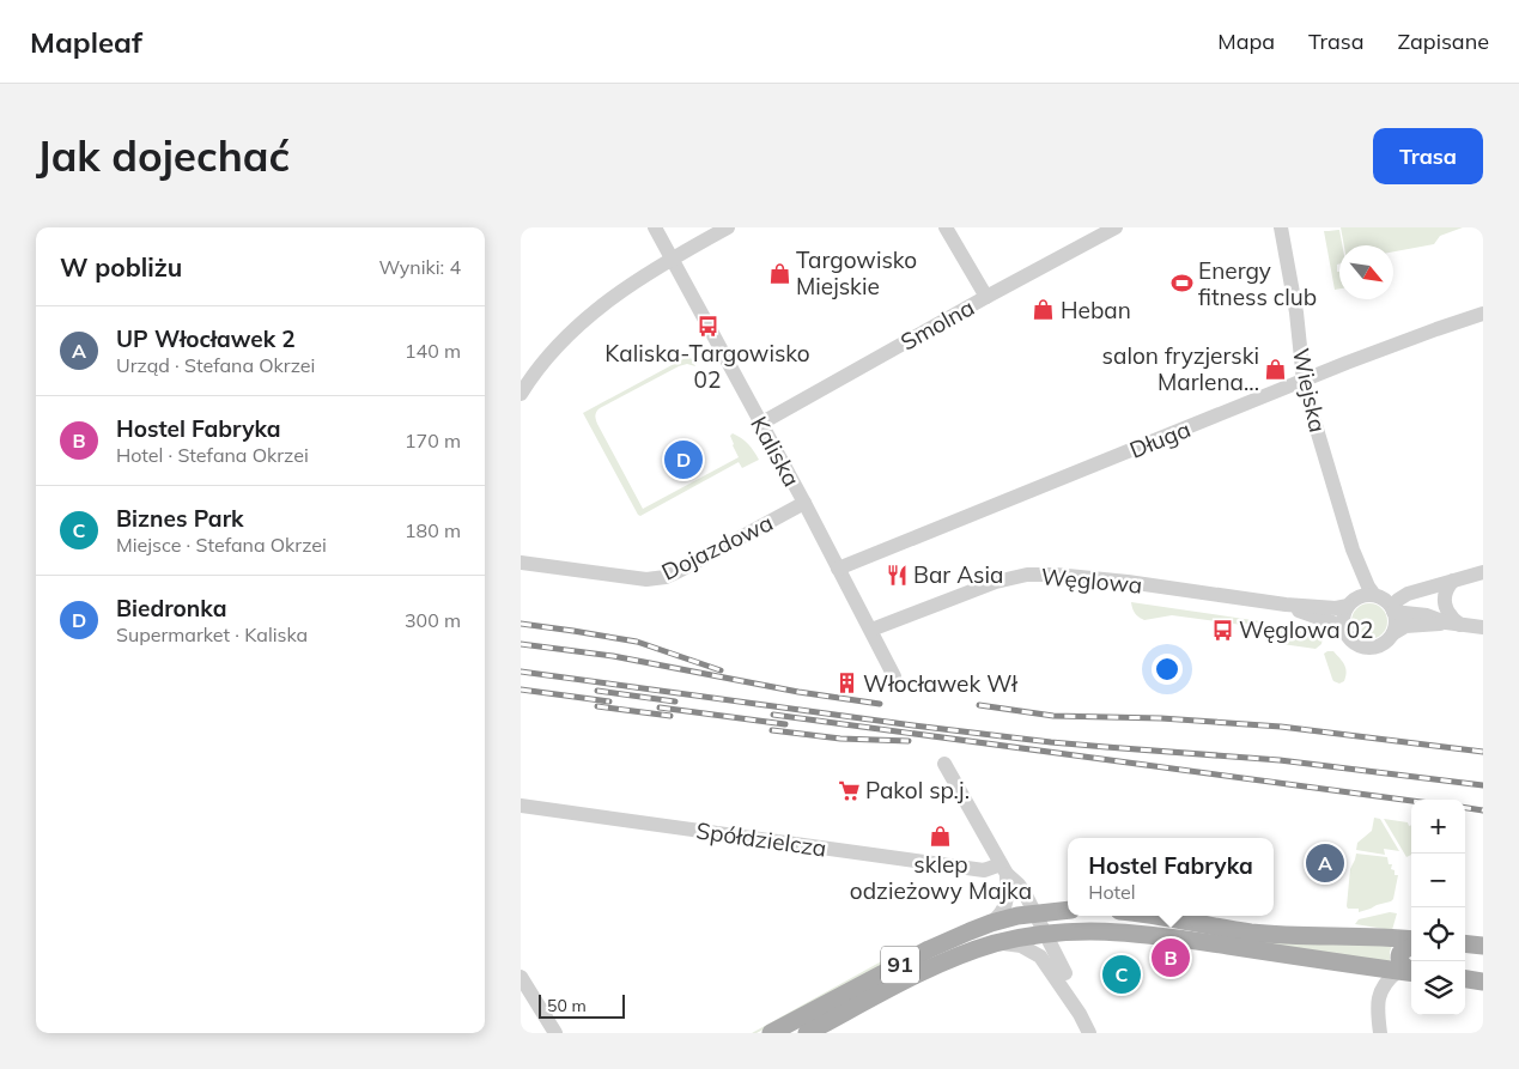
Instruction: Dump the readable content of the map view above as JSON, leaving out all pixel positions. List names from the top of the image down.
{
  "streets": {
    "main road": ["91"],
    "street": [
      "Smolna",
      "Wiejska",
      "Długa",
      "Kaliska",
      "Dojazdowa",
      "Węglowa",
      "Spółdzielcza"
    ]
  },
  "crossings": [
    ["Smolna", "Kaliska"],
    ["Wiejska", "Długa"],
    ["Wiejska", "Węglowa"],
    ["Długa", "Kaliska"],
    ["Kaliska", "Dojazdowa"],
    ["Kaliska", "Węglowa"]
  ],
  "places": {
    "shop": [
      "Targowisko Miejskie",
      "Heban",
      "salon fryzjerski Marlena...",
      "sklep odzieżowy Majka"
    ],
    "sports": ["Energy fitness club"],
    "bus stop": ["Kaliska-Targowisko 02", "Węglowa 02"],
    "restaurant": ["Bar Asia"],
    "building": ["Włocławek Wł"],
    "supermarket": ["Pakol sp.j."]
  },
  "scale_bar": "50 m",
  "north": "bottom right",
  "page": {
    "header": "Mapleaf",
    "nav": ["Mapa", "Trasa", "Zapisane"],
    "buttons": "Trasa",
    "title": "Jak dojechać",
    "heading": ["W pobliżu", "Wyniki: 4"],
    "list": [
      {
        "mark": "A",
        "name": "UP Włocławek 2",
        "note": "Urząd · Stefana Okrzei",
        "value": "140 m"
      },
      {
        "mark": "B",
        "name": "Hostel Fabryka",
        "note": "Hotel · Stefana Okrzei",
        "value": "170 m"
      },
      {
        "mark": "C",
        "name": "Biznes Park",
        "note": "Miejsce · Stefana Okrzei",
        "value": "180 m"
      },
      {
        "mark": "D",
        "name": "Biedronka",
        "note": "Supermarket · Kaliska",
        "value": "300 m"
      }
    ],
    "pins": [
      "D",
      "A",
      "B",
      "C"
    ],
    "map_buttons": ["+", "−"],
    "popup": ["Hostel Fabryka", "Hotel"],
    "scale": "50 m"
  }
}
